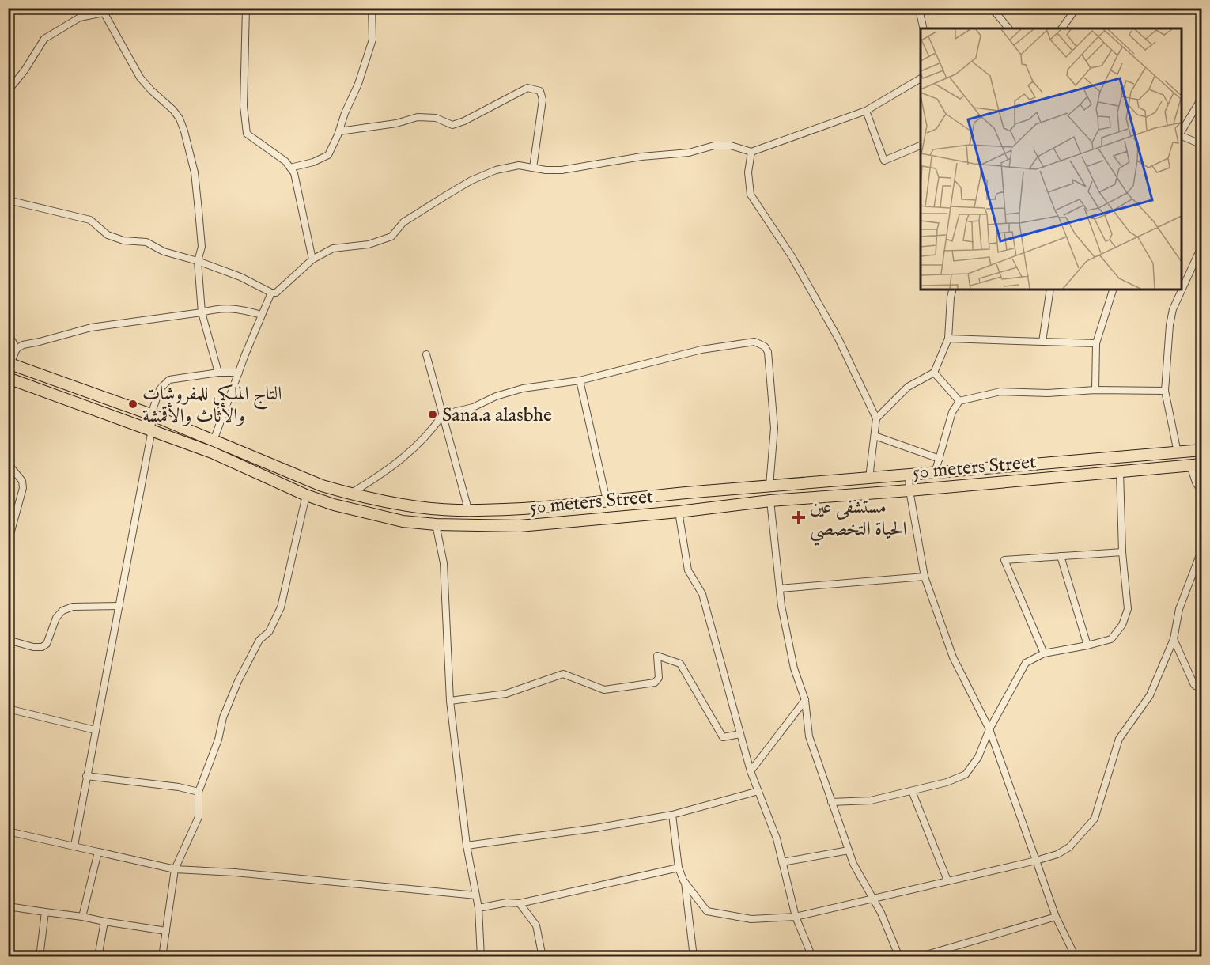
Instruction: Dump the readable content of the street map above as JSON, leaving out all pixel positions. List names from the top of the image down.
{
  "streets": {
    "main road": ["50 meters Street"]
  },
  "places": {
    "other": ["التاج الملكي للمفروشات والأثاث والأقمشة", "Sana.a alasbhe"],
    "health": ["مستشفى عين الحياة التخصصي"]
  }
}
